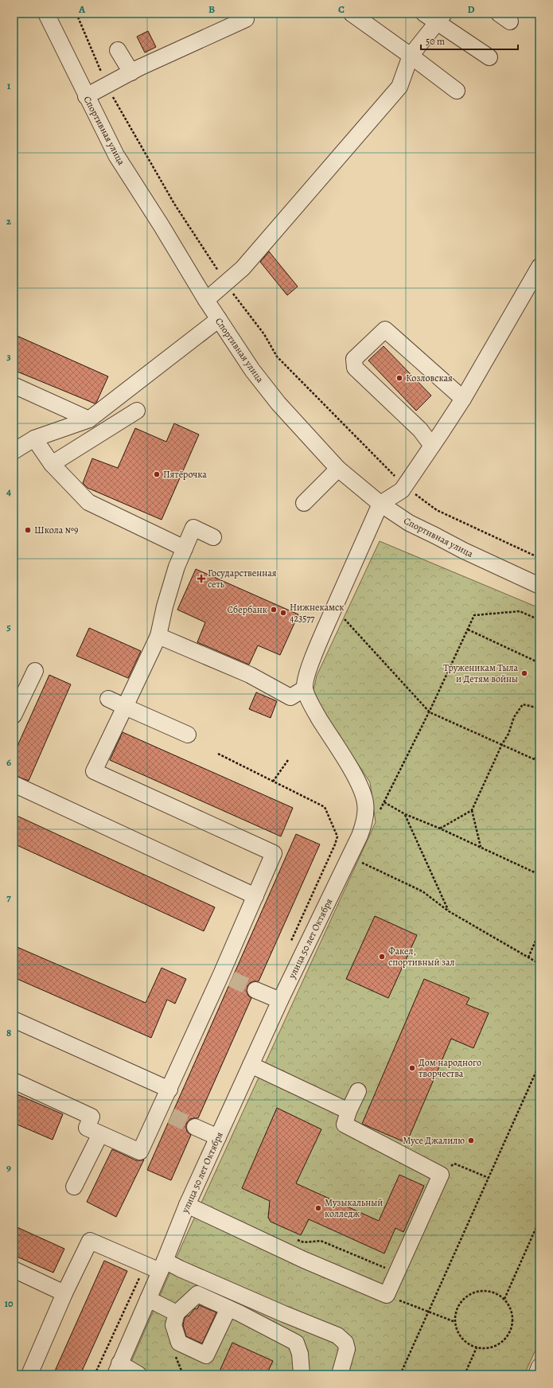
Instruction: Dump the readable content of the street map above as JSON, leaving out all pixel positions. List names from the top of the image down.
{
  "streets": {
    "street": ["Спортивная улица", "улица 50 лет Октября"]
  },
  "places": {
    "other": [
      "Козловская",
      "Пятёрочка",
      "Школа №9",
      "Сбербанк",
      "Нижнекамск 423577",
      "Труженикам Тыла и Детям войны",
      "Факел, спортивный зал",
      "Дом народного творчества",
      "Мусе Джалилю",
      "Музыкальный колледж"
    ],
    "health": ["Государственная сеть"]
  },
  "scale_bar": "50 m",
  "grid": {
    "columns": [
      "A",
      "B",
      "C",
      "D"
    ],
    "rows": [
      "1",
      "2",
      "3",
      "4",
      "5",
      "6",
      "7",
      "8",
      "9",
      "10"
    ]
  }
}
